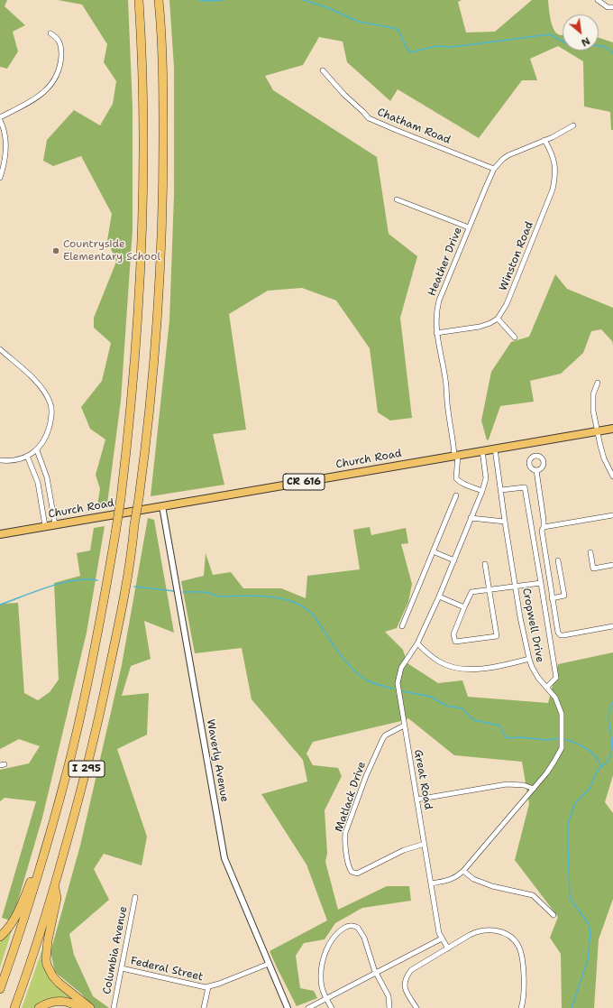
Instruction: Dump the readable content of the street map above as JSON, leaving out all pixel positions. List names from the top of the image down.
{
  "streets": {
    "highway": ["I 295"],
    "main road": ["Church Road", "CR 616"],
    "street": [
      "Chatham Road",
      "Winston Road",
      "Heather Drive",
      "Cropwell Drive",
      "Waverly Avenue",
      "Great Road",
      "Matlack Drive",
      "Columbia Avenue",
      "Federal Street"
    ]
  },
  "crossings": [
    ["Chatham Road", "Heather Drive"],
    ["Winston Road", "Heather Drive"],
    ["Heather Drive", "Church Road"],
    ["Church Road", "Cropwell Drive"],
    ["Church Road", "Waverly Avenue"],
    ["Church Road", "Great Road"],
    ["Cropwell Drive", "Great Road"],
    ["Waverly Avenue", "Federal Street"],
    ["Great Road", "Matlack Drive"],
    ["Columbia Avenue", "Federal Street"]
  ],
  "places": ["Countryside Elementary School"],
  "north": "bottom right"
}
